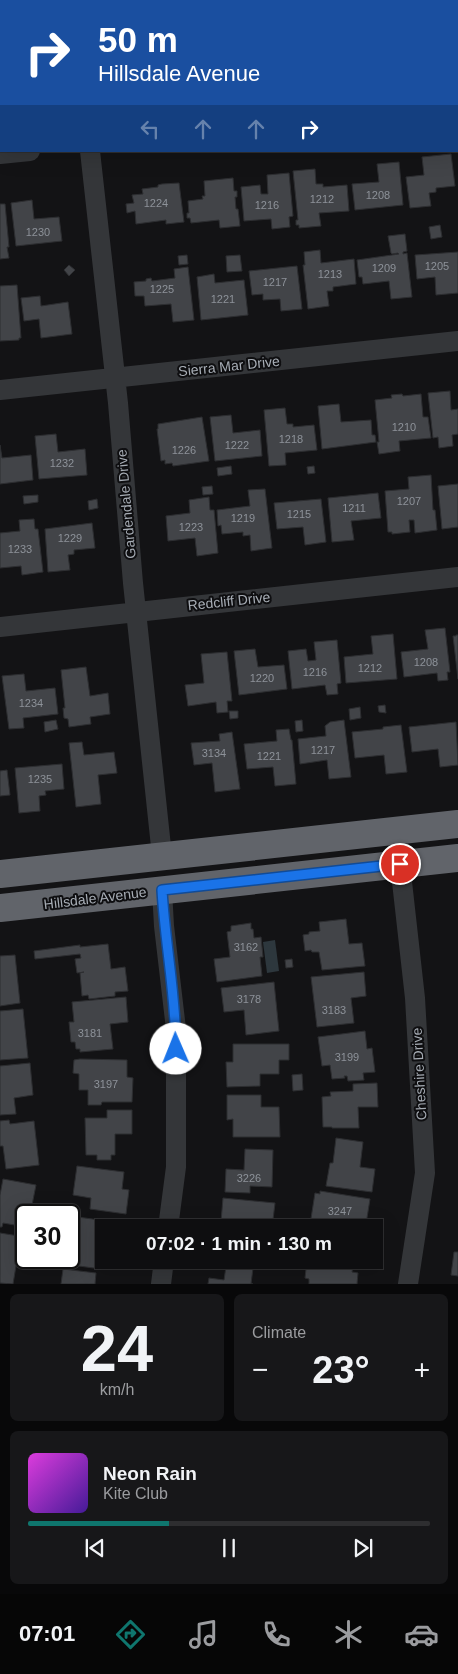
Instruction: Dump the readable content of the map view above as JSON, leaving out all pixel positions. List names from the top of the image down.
{
  "streets": {
    "highway": ["Hillsdale Avenue"],
    "street": [
      "Sierra Mar Drive",
      "Gardendale Drive",
      "Redcliff Drive",
      "Cheshire Drive"
    ]
  },
  "crossings": [
    ["Sierra Mar Drive", "Gardendale Drive"],
    ["Gardendale Drive", "Redcliff Drive"],
    ["Hillsdale Avenue", "Cheshire Drive"]
  ],
  "house_numbers": [
    "1208",
    "1212",
    "1224",
    "1216",
    "1230",
    "1205",
    "1209",
    "1213",
    "1217",
    "1225",
    "1221",
    "1210",
    "1218",
    "1222",
    "1226",
    "1232",
    "1207",
    "1211",
    "1215",
    "1219",
    "1223",
    "1229",
    "1233",
    "1208",
    "1212",
    "1216",
    "1220",
    "1234",
    "1217",
    "3134",
    "1221",
    "1235",
    "3162",
    "3178",
    "3183",
    "3181",
    "3199",
    "3197",
    "3226",
    "3247"
  ],
  "page": {
    "turn": ["50 m", "Hillsdale Avenue"],
    "limit": "30",
    "trip": "07:02 · 1 min · 130 m",
    "tile": [
      ["24", "km/h"],
      "Climate"
    ],
    "heat": ["−", "23°", "+"],
    "song": ["Neon Rain", "Kite Club"],
    "tabs": "07:01"
  }
}
